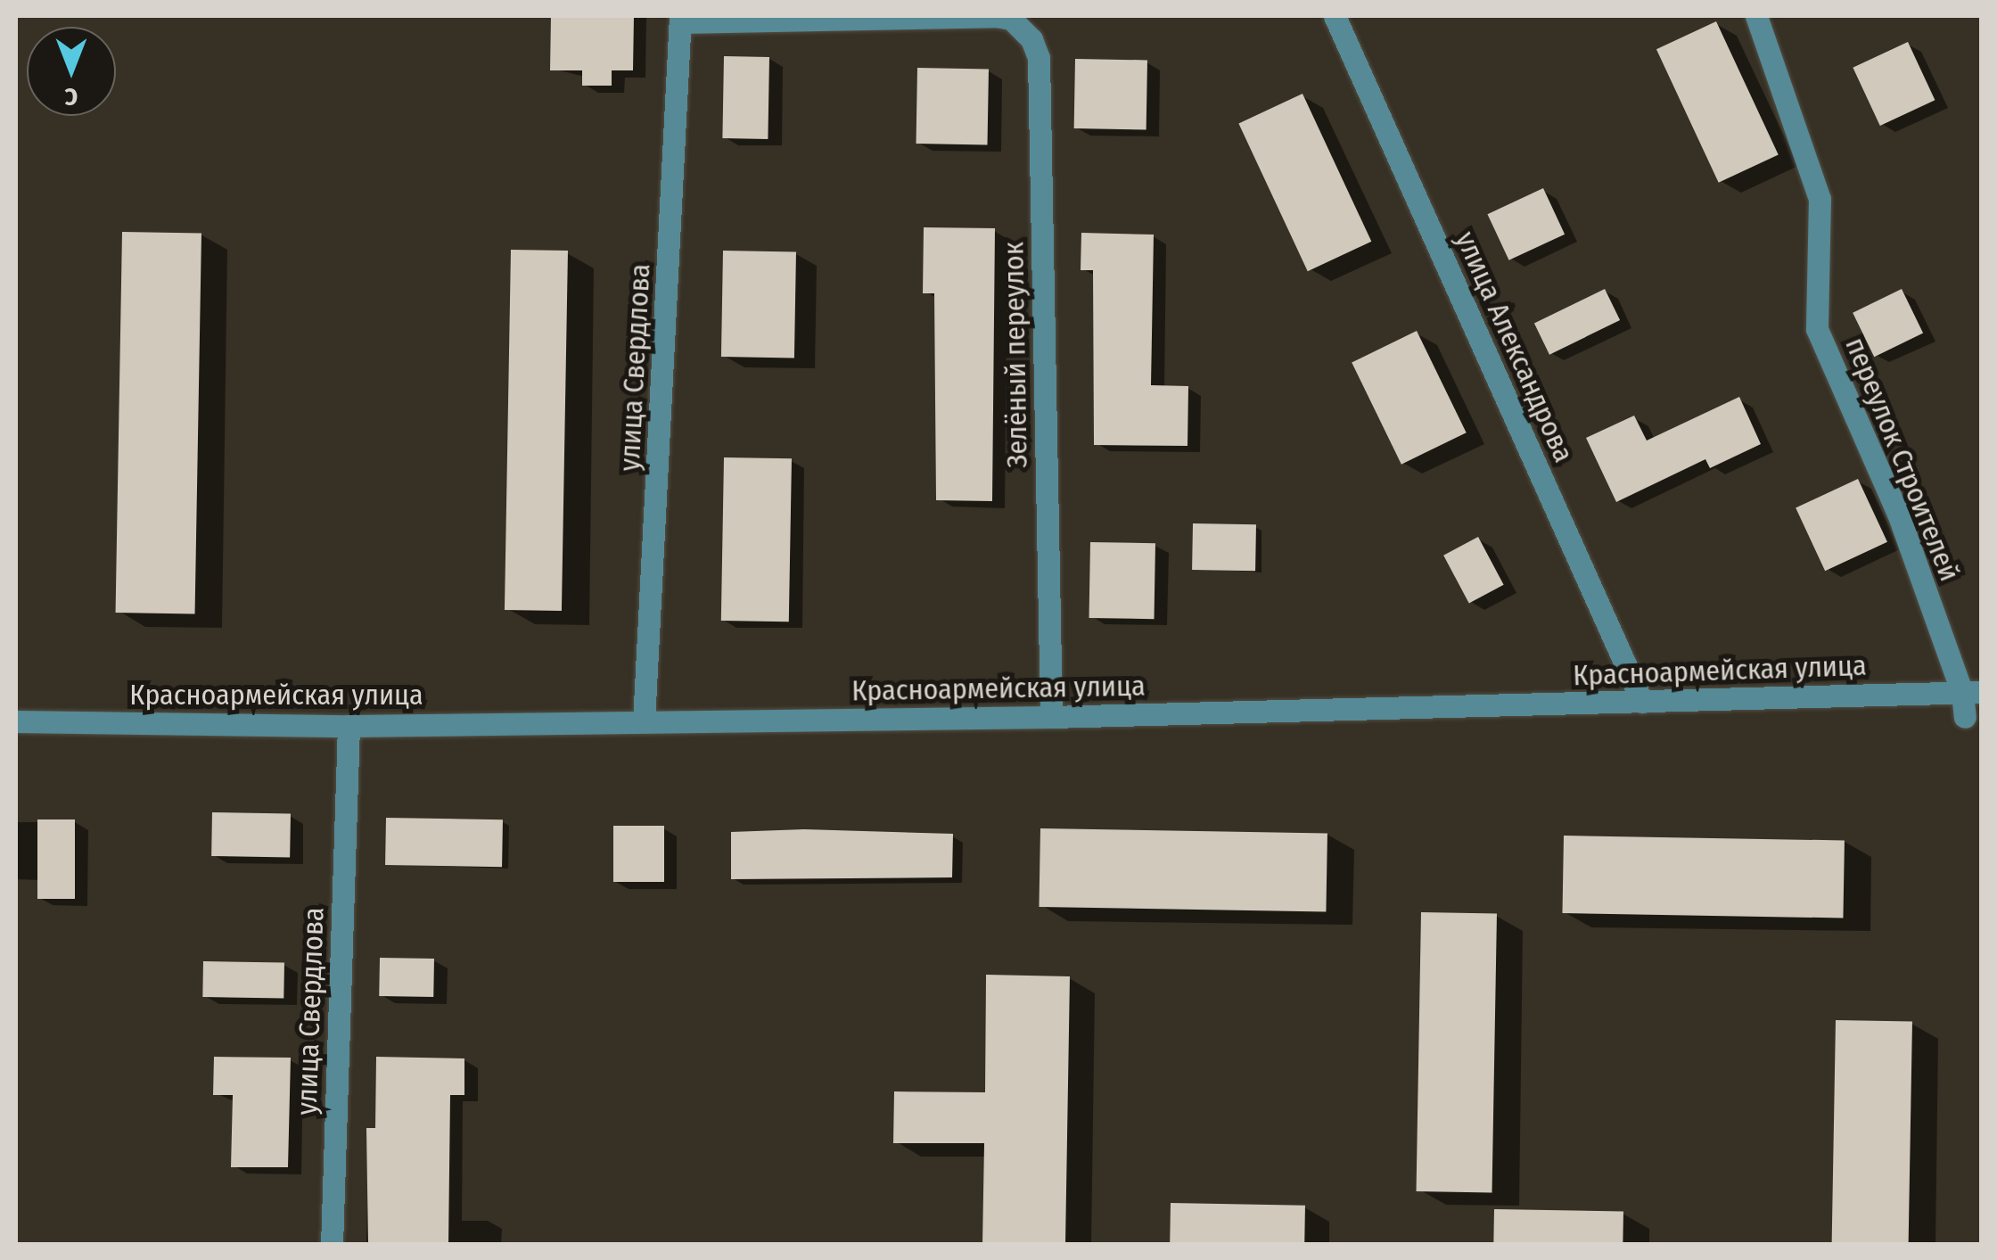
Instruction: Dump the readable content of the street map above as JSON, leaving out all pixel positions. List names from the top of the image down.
{
  "streets": {
    "street": [
      "улица Александрова",
      "Зелёный переулок",
      "улица Свердлова",
      "переулок Строителей",
      "Красноармейская улица"
    ]
  },
  "crossings": [
    ["улица Александрова", "Красноармейская улица"],
    ["Зелёный переулок", "Красноармейская улица"],
    ["улица Свердлова", "Красноармейская улица"],
    ["переулок Строителей", "Красноармейская улица"]
  ],
  "north": "bottom"
}
